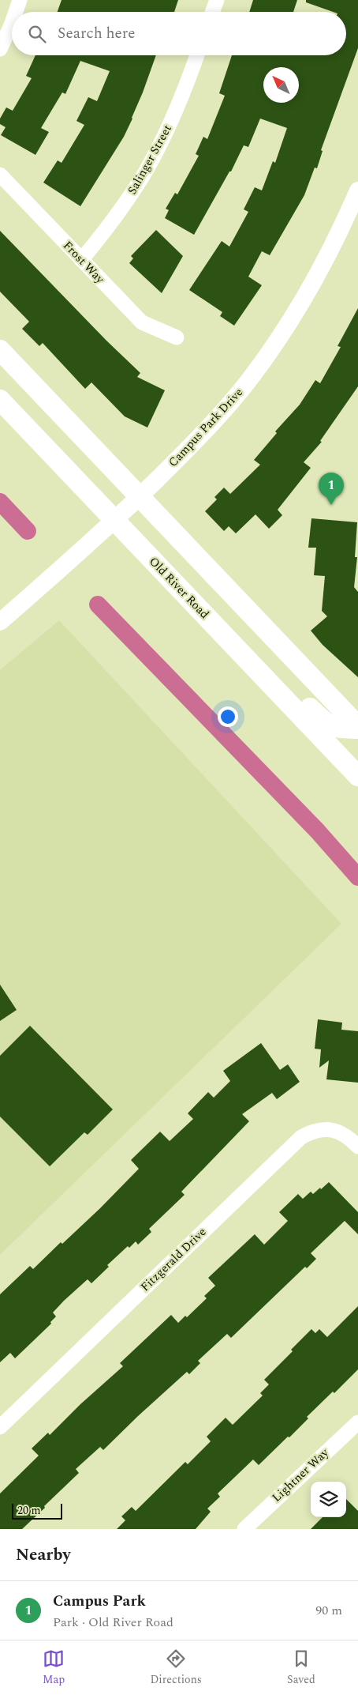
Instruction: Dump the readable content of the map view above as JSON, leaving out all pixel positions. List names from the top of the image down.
{
  "streets": {
    "main road": ["Old River Road"],
    "street": [
      "Salinger Street",
      "Frost Way",
      "Campus Park Drive",
      "Fitzgerald Drive",
      "Lightner Way"
    ]
  },
  "crossings": [
    ["Salinger Street", "Frost Way"],
    ["Campus Park Drive", "Old River Road"]
  ],
  "scale_bar": "20 m",
  "north": "top left",
  "page": {
    "search": "Search here",
    "pins": "1",
    "scale": "20 m",
    "heading": "Nearby",
    "list": [
      {
        "mark": "1",
        "name": "Campus Park",
        "note": "Park · Old River Road",
        "value": "90 m"
      }
    ],
    "nav": ["Map", "Directions", "Saved"]
  }
}
